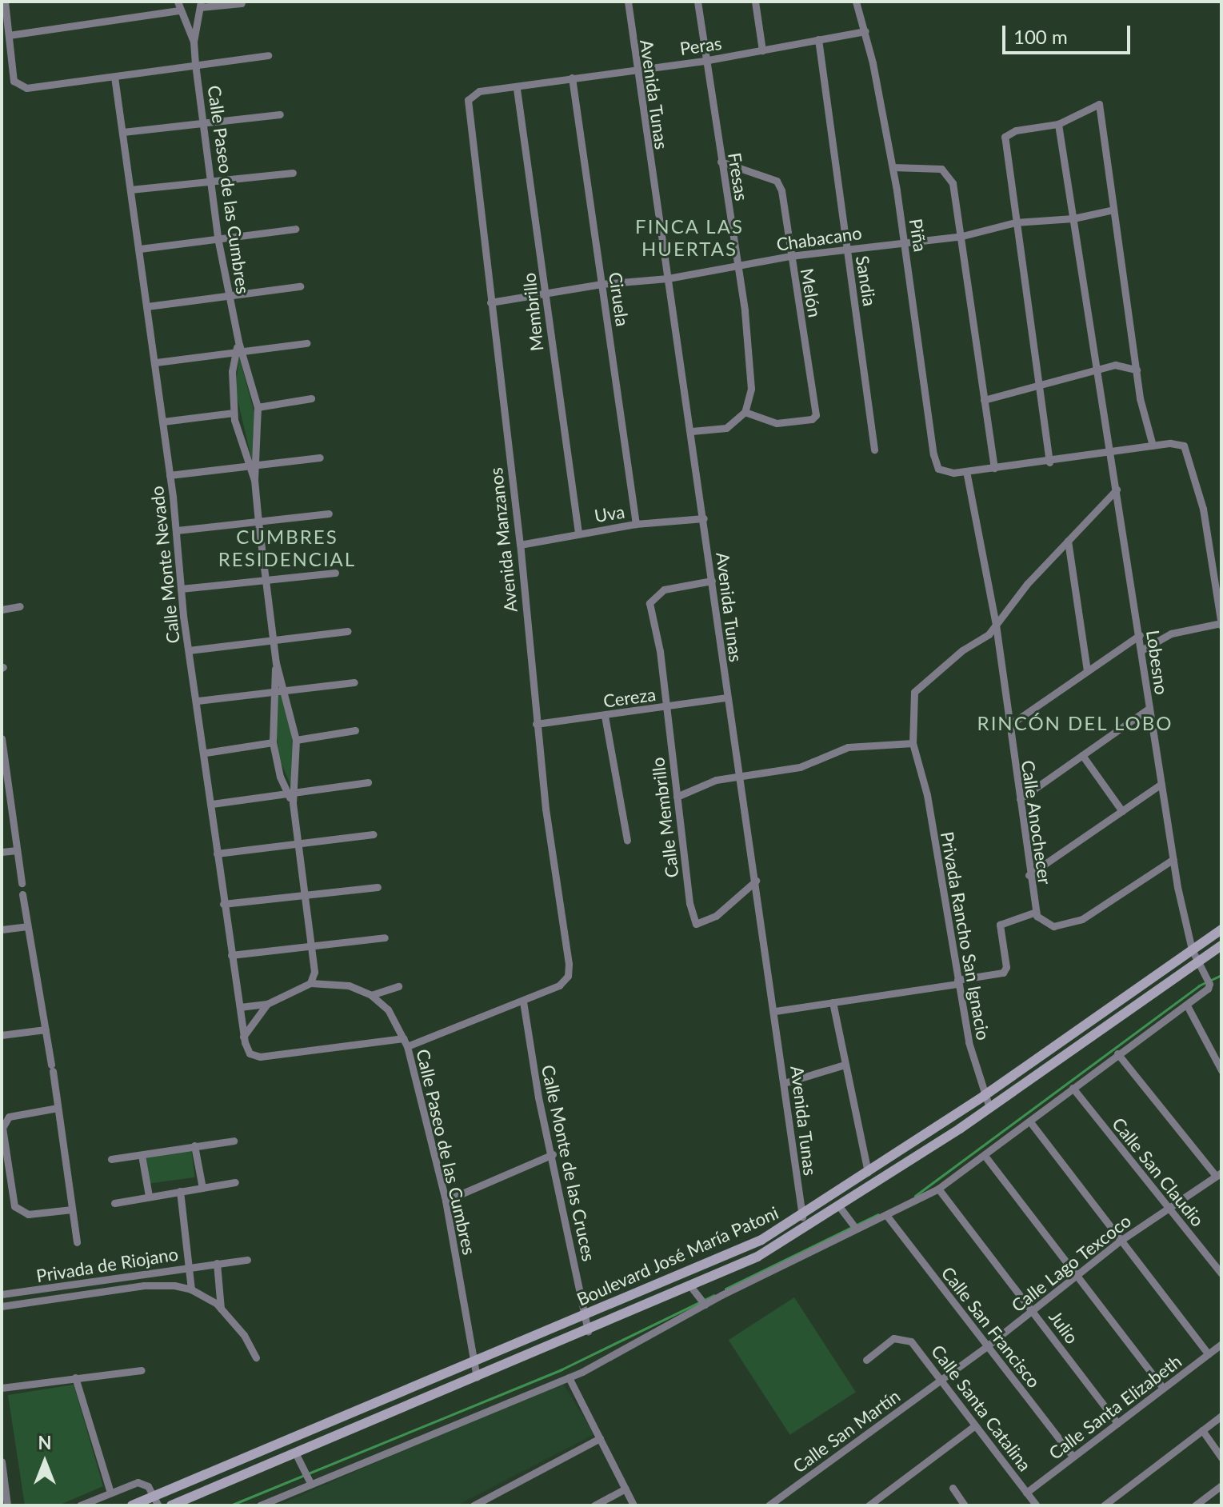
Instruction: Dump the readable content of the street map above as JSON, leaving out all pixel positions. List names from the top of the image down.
{
  "streets": {
    "main road": ["Boulevard José María Patoni"],
    "street": [
      "Peras",
      "Avenida Tunas",
      "Fresas",
      "Calle Paseo de las Cumbres",
      "Piña",
      "Chabacano",
      "Sandia",
      "Melón",
      "Ciruela",
      "Membrillo",
      "Uva",
      "Avenida Manzanos",
      "Calle Monte Nevado",
      "Lobesno",
      "Cereza",
      "Calle Membrillo",
      "Calle Anochecer",
      "Privada Rancho San Ignacio",
      "Calle Monte de las Cruces",
      "Calle San Claudio",
      "Calle Lago Texcoco",
      "Privada de Riojano",
      "Calle San Francisco",
      "Julio",
      "Calle Santa Elizabeth",
      "Calle Santa Catalina",
      "Calle San Martín"
    ]
  },
  "crossings": [
    ["Peras", "Avenida Tunas"],
    ["Peras", "Fresas"],
    ["Peras", "Piña"],
    ["Peras", "Sandia"],
    ["Peras", "Ciruela"],
    ["Peras", "Membrillo"],
    ["Peras", "Avenida Manzanos"],
    ["Avenida Tunas", "Chabacano"],
    ["Avenida Tunas", "Uva"],
    ["Avenida Tunas", "Cereza"],
    ["Avenida Tunas", "Calle Membrillo"],
    ["Avenida Tunas", "Boulevard José María Patoni"],
    ["Fresas", "Chabacano"],
    ["Fresas", "Melón"],
    ["Calle Paseo de las Cumbres", "Calle Monte Nevado"],
    ["Calle Paseo de las Cumbres", "Boulevard José María Patoni"],
    ["Piña", "Chabacano"],
    ["Piña", "Calle Anochecer"],
    ["Chabacano", "Sandia"],
    ["Chabacano", "Melón"],
    ["Chabacano", "Ciruela"],
    ["Chabacano", "Membrillo"],
    ["Chabacano", "Avenida Manzanos"],
    ["Chabacano", "Lobesno"],
    ["Ciruela", "Uva"],
    ["Membrillo", "Uva"],
    ["Uva", "Avenida Manzanos"],
    ["Avenida Manzanos", "Cereza"],
    ["Avenida Manzanos", "Calle Monte de las Cruces"],
    ["Lobesno", "Calle Anochecer"],
    ["Lobesno", "Boulevard José María Patoni"],
    ["Cereza", "Calle Membrillo"],
    ["Privada Rancho San Ignacio", "Boulevard José María Patoni"],
    ["Calle Monte de las Cruces", "Boulevard José María Patoni"],
    ["Calle San Claudio", "Calle Lago Texcoco"],
    ["Calle Lago Texcoco", "Calle San Francisco"],
    ["Calle Lago Texcoco", "Julio"],
    ["Calle Lago Texcoco", "Calle Santa Catalina"],
    ["Calle Lago Texcoco", "Calle San Martín"],
    ["Calle San Francisco", "Calle Santa Elizabeth"],
    ["Julio", "Calle Santa Elizabeth"],
    ["Calle Santa Elizabeth", "Calle Santa Catalina"],
    ["Calle Santa Catalina", "Calle San Martín"]
  ],
  "districts": ["FINCA LAS HUERTAS", "CUMBRES RESIDENCIAL", "RINCÓN DEL LOBO"],
  "scale_bar": "100 m",
  "north": "top"
}
